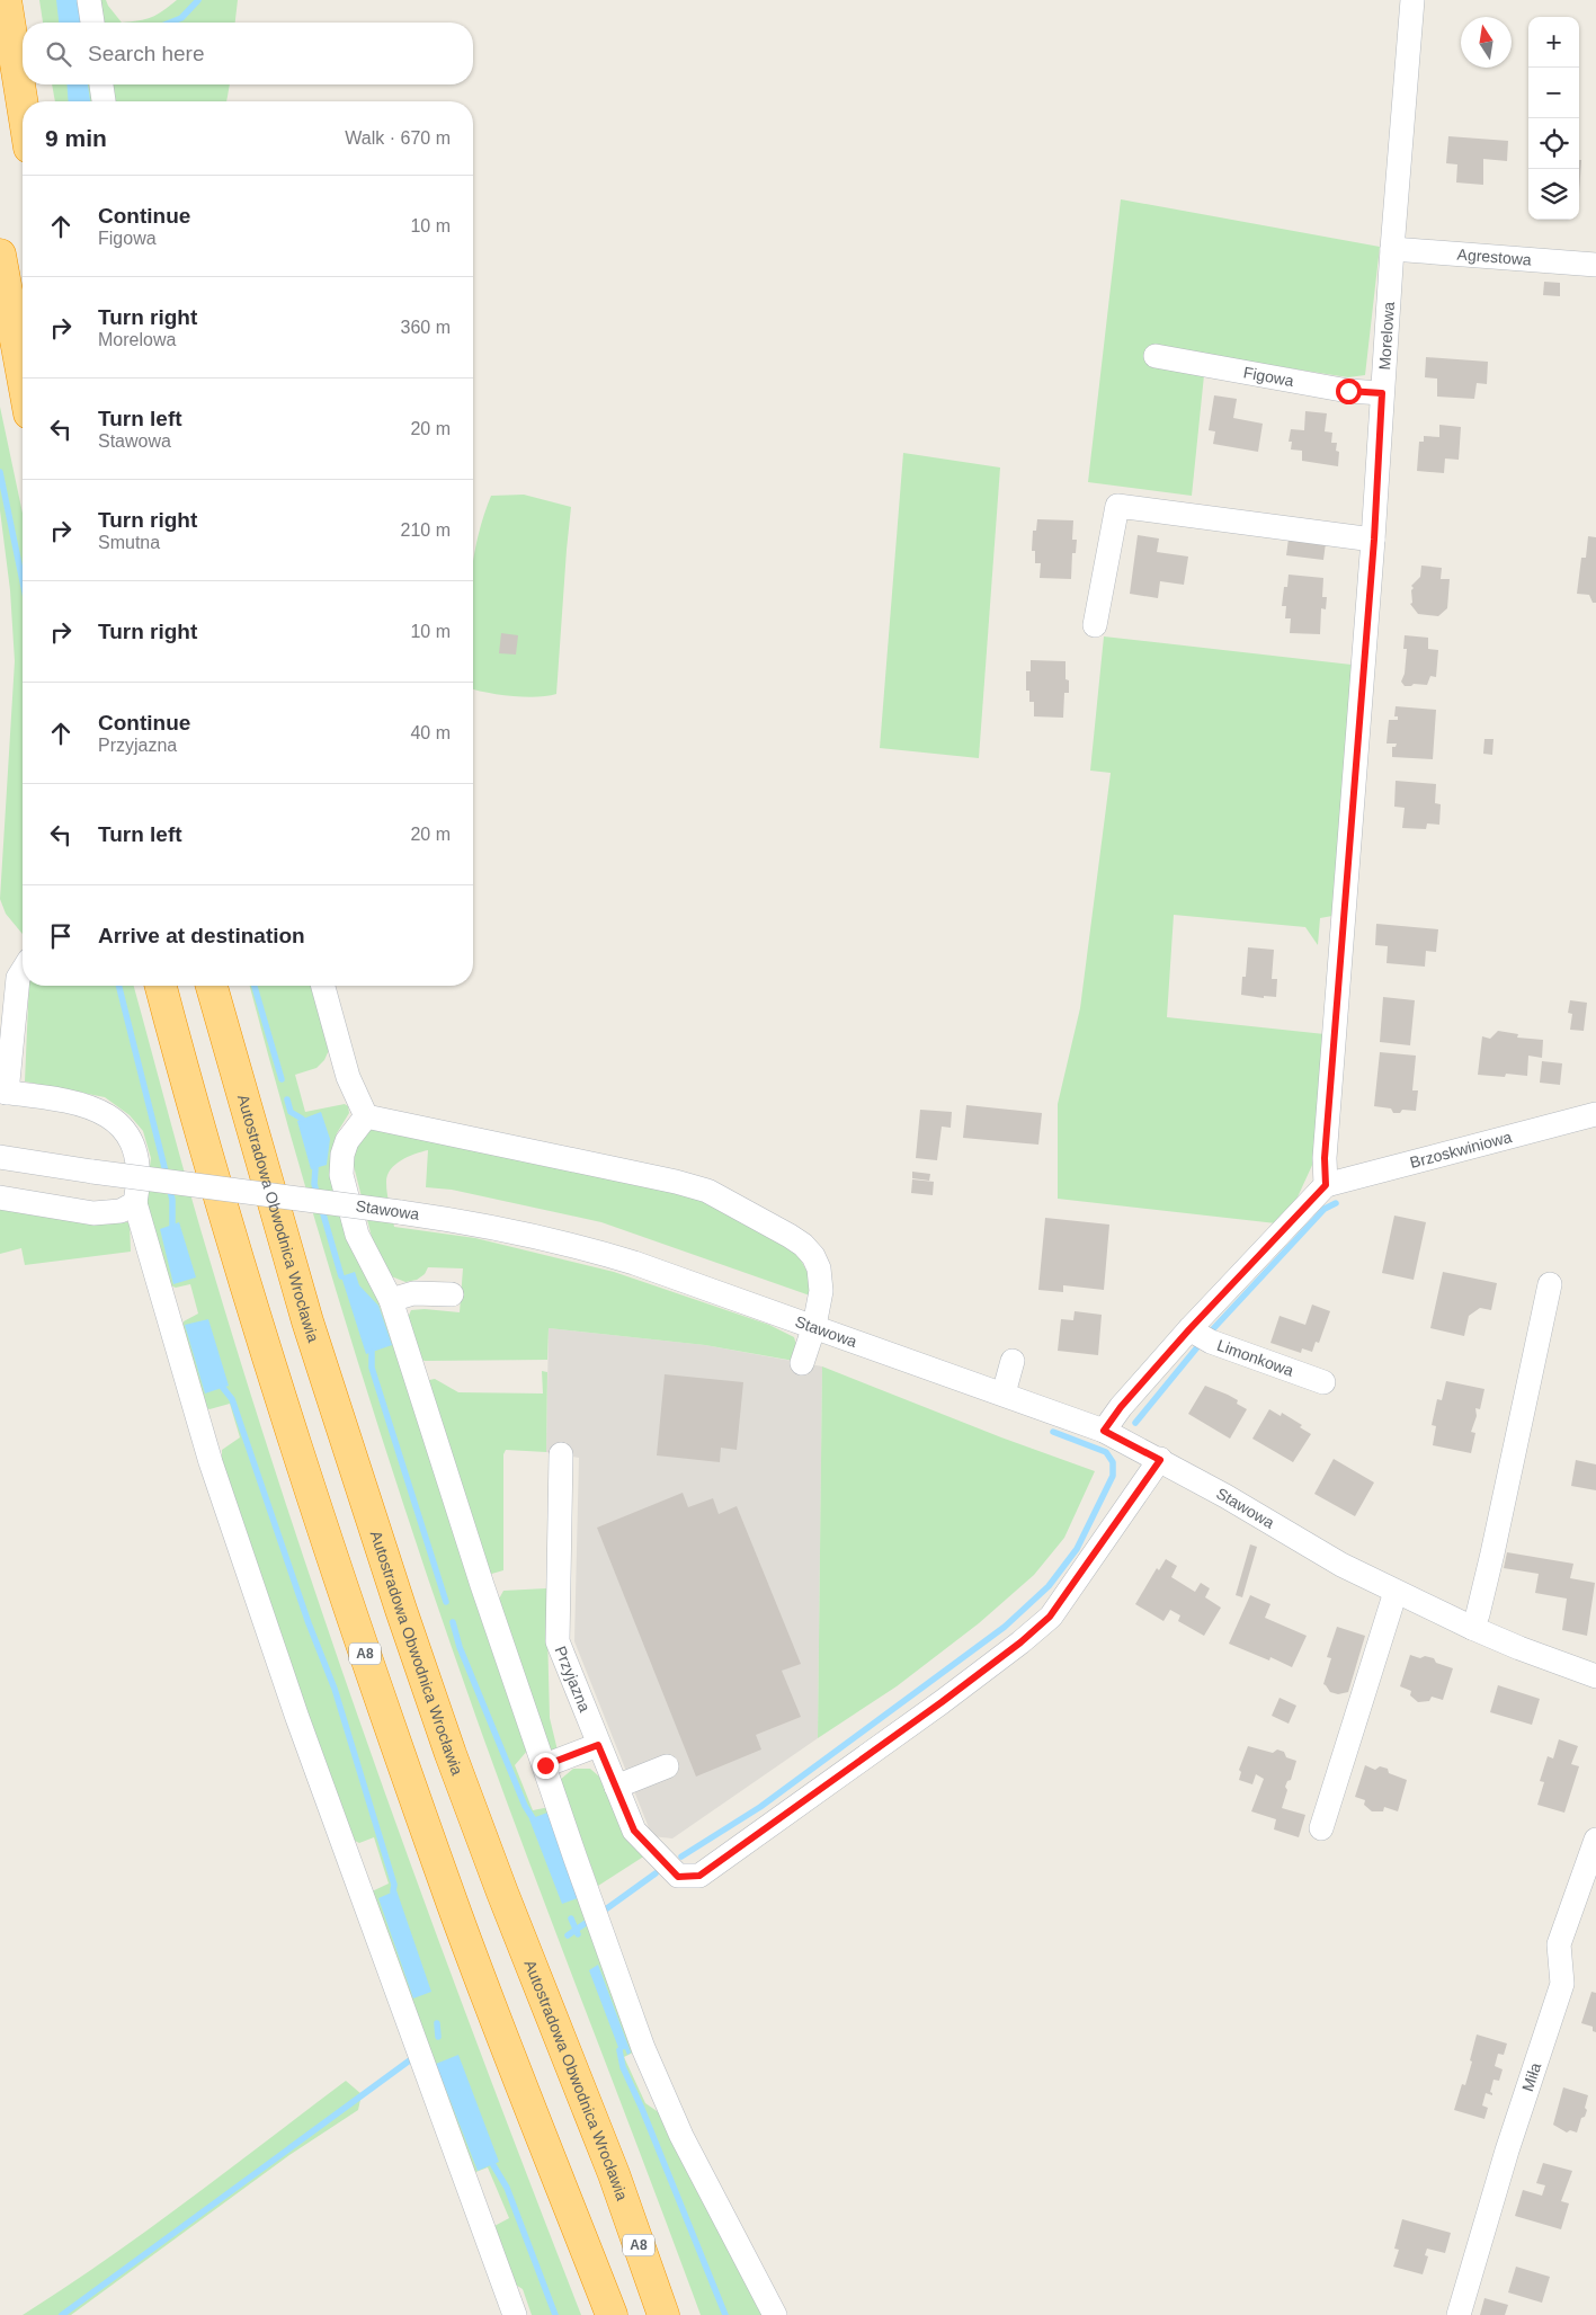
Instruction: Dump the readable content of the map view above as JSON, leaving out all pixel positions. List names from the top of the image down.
{
  "streets": {
    "highway": ["Autostradowa Obwodnica Wrocławia", "A8"],
    "street": [
      "Agrestowa",
      "Morelowa",
      "Figowa",
      "Brzoskwiniowa",
      "Stawowa",
      "Limonkowa",
      "Przyjazna",
      "Miła"
    ]
  },
  "crossings": [
    ["Agrestowa", "Morelowa"],
    ["Morelowa", "Figowa"],
    ["Morelowa", "Brzoskwiniowa"],
    ["Stawowa", "Przyjazna"]
  ],
  "north": "top",
  "page": {
    "map_buttons": ["+", "−"],
    "search": "Search here",
    "heading": ["9 min", "Walk · 670 m"],
    "list": [
      ["Continue", "Figowa", "10 m"],
      ["Turn right", "Morelowa", "360 m"],
      ["Turn left", "Stawowa", "20 m"],
      ["Turn right", "Smutna", "210 m"],
      ["Turn right", "10 m"],
      ["Continue", "Przyjazna", "40 m"],
      ["Turn left", "20 m"],
      "Arrive at destination"
    ]
  }
}
